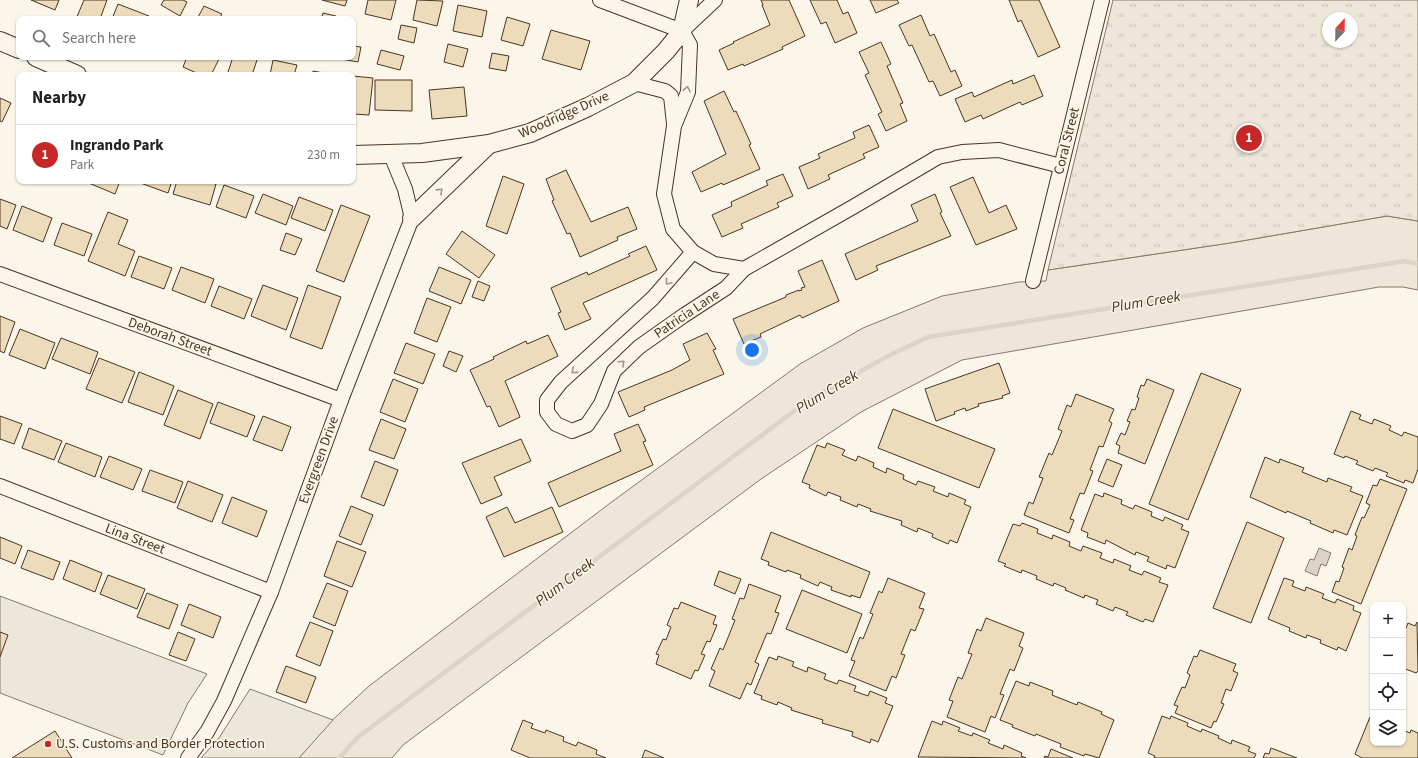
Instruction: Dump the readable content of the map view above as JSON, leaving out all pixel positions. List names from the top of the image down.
{
  "streets": {
    "street": [
      "Woodridge Drive",
      "Coral Street",
      "Patricia Lane",
      "Deborah Street",
      "Evergreen Drive",
      "Lina Street"
    ]
  },
  "crossings": [
    ["Coral Street", "Patricia Lane"],
    ["Deborah Street", "Evergreen Drive"],
    ["Evergreen Drive", "Lina Street"]
  ],
  "water": ["Plum Creek"],
  "places": ["U.S. Customs and Border Protection"],
  "north": "top",
  "page": {
    "search": "Search here",
    "heading": "Nearby",
    "pins": "1",
    "list": [
      {
        "mark": "1",
        "name": "Ingrando Park",
        "note": "Park",
        "value": "230 m"
      }
    ],
    "map_buttons": ["+", "−"]
  }
}
